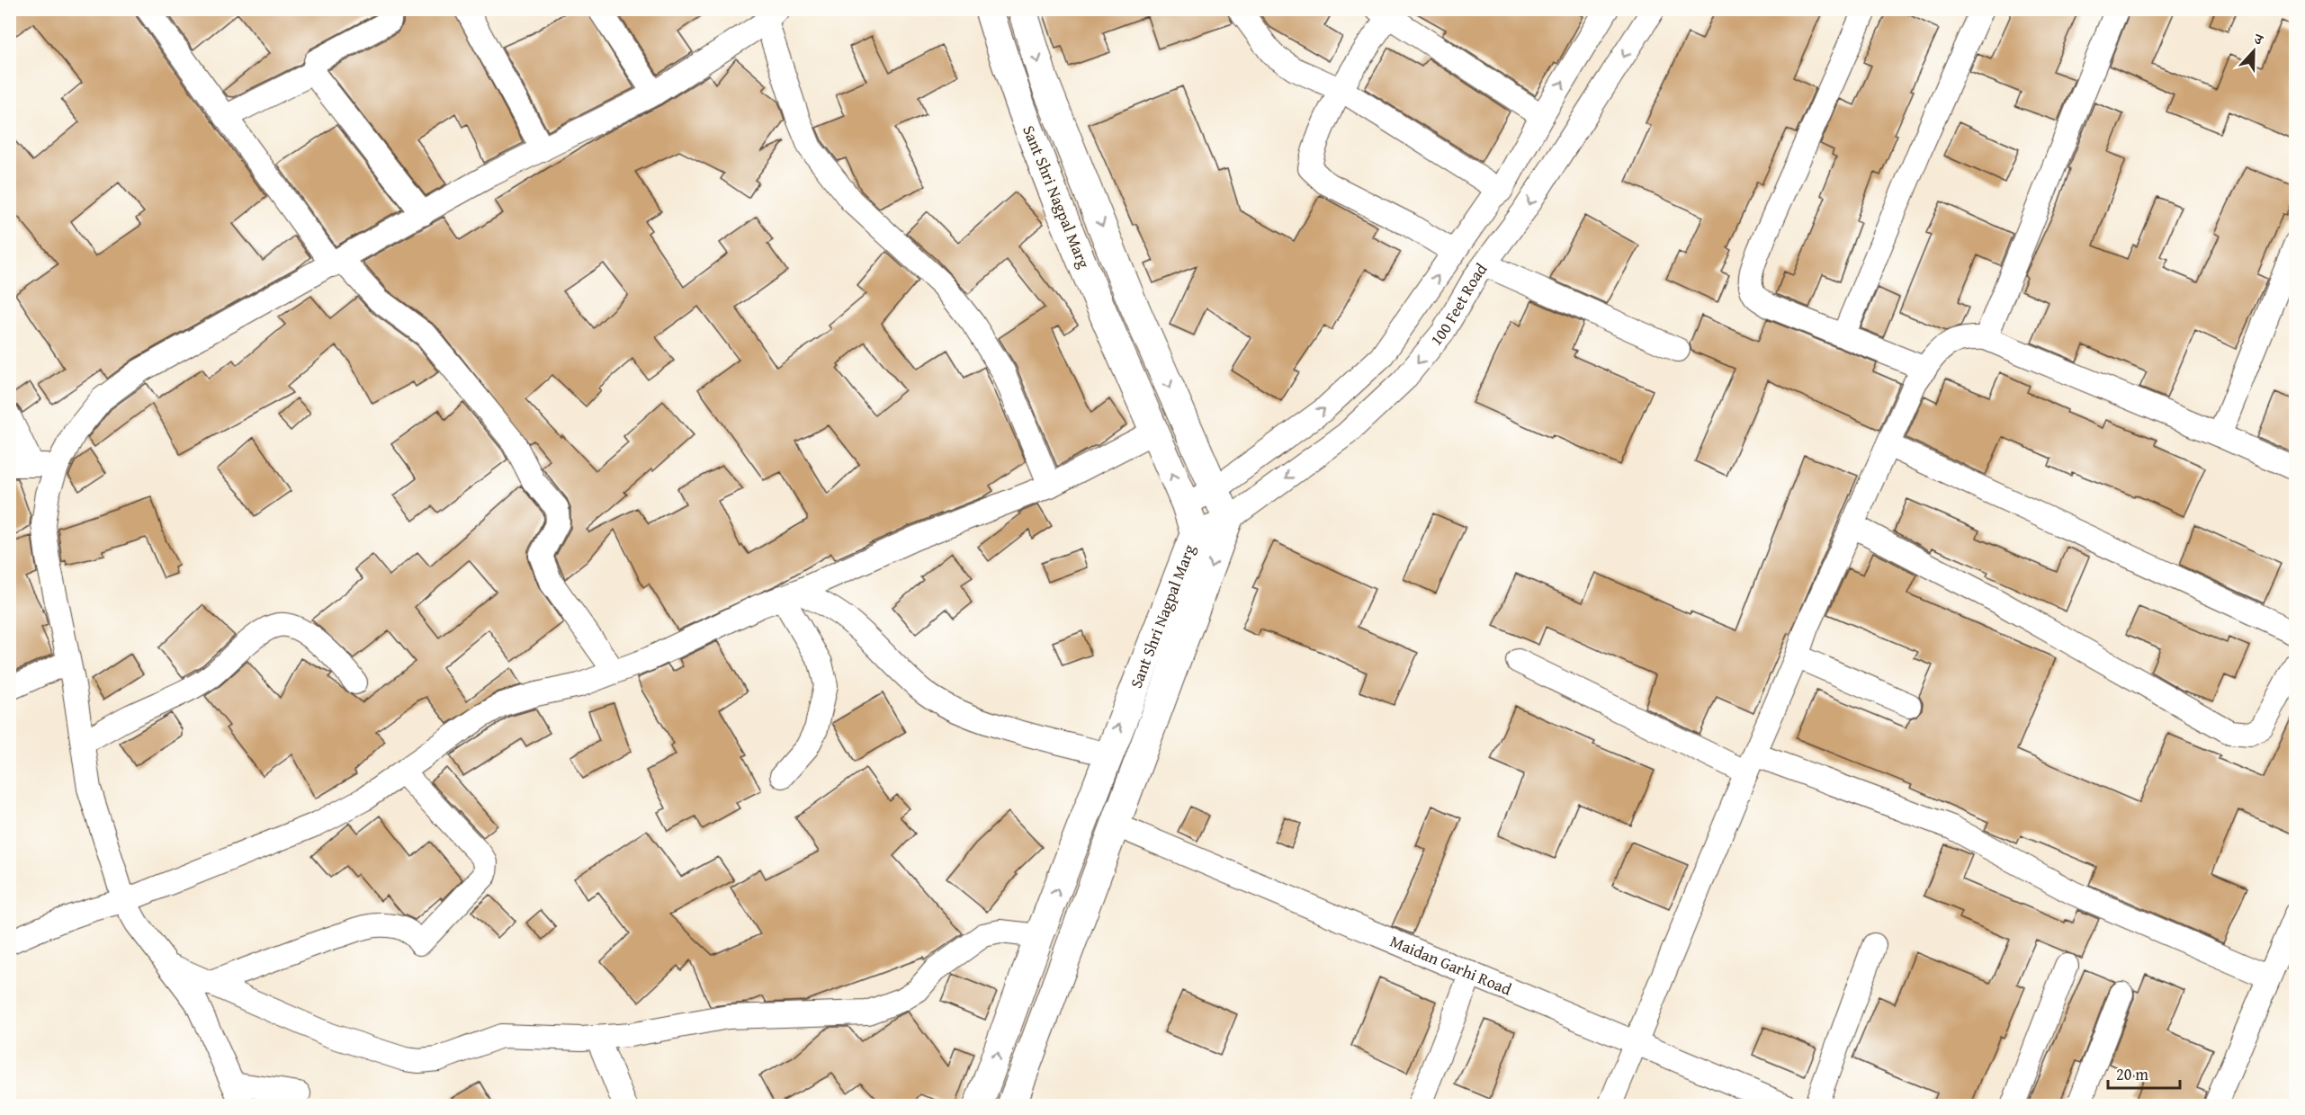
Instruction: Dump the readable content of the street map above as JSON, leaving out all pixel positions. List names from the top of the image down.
{
  "streets": {
    "main road": ["Sant Shri Nagpal Marg"],
    "street": ["100 Feet Road", "Maidan Garhi Road"]
  },
  "crossings": [
    ["Sant Shri Nagpal Marg", "100 Feet Road"],
    ["Sant Shri Nagpal Marg", "Maidan Garhi Road"]
  ],
  "scale_bar": "20 m",
  "north": "top"
}
